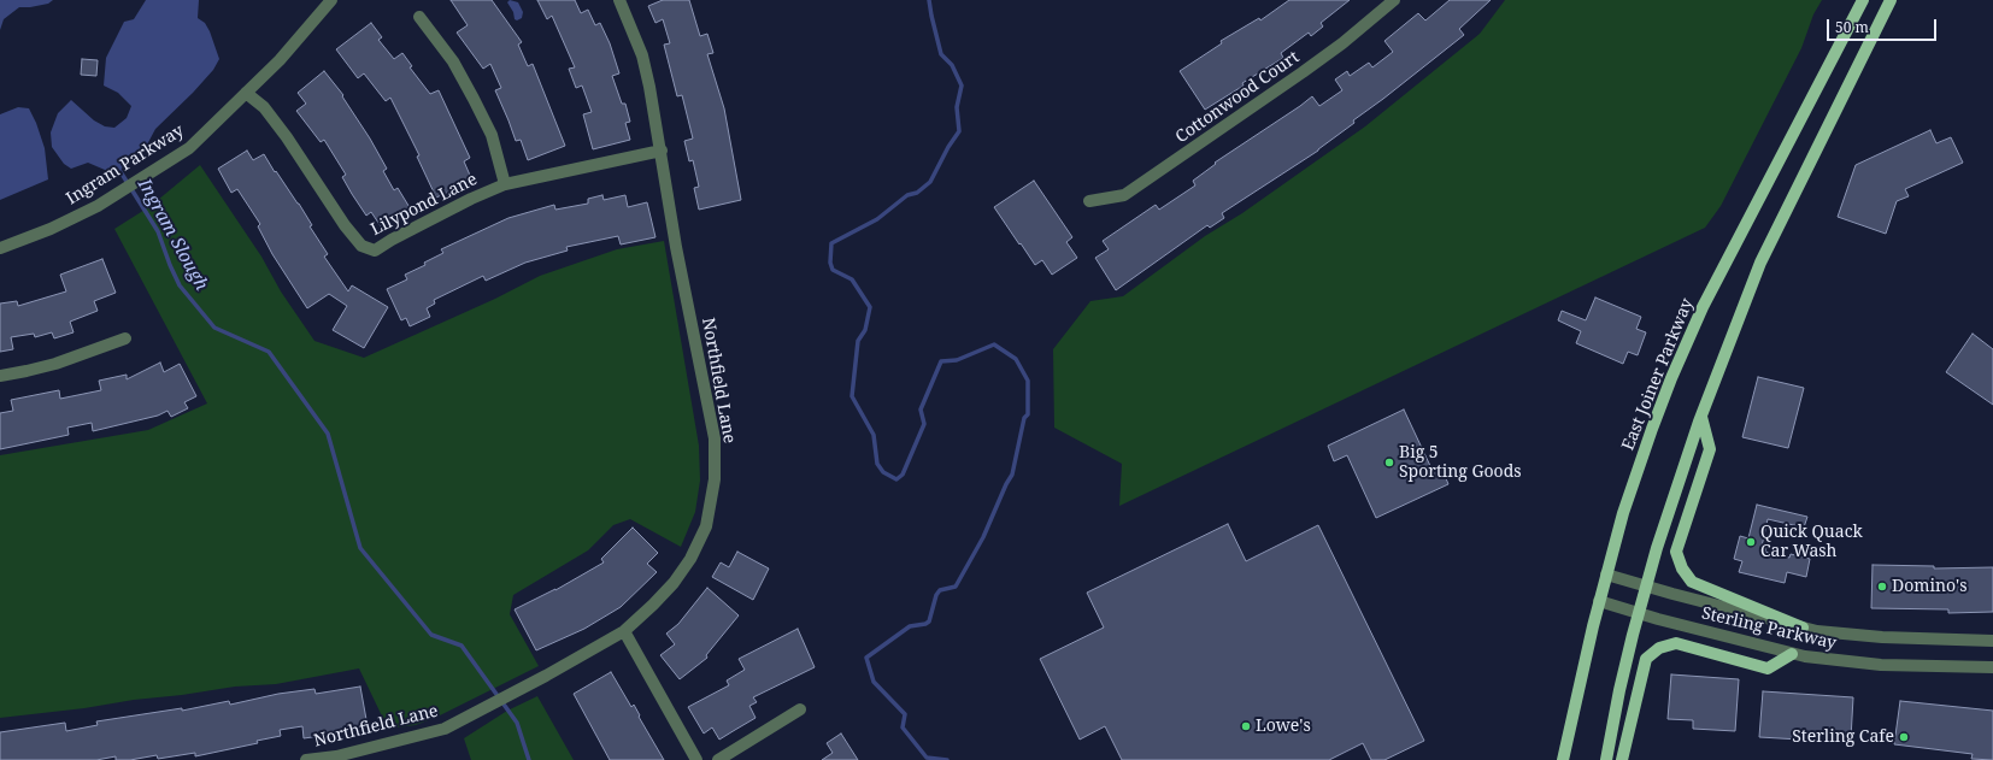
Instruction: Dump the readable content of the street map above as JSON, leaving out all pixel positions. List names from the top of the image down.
{
  "streets": {
    "main road": ["East Joiner Parkway"],
    "street": [
      "Cottonwood Court",
      "Ingram Parkway",
      "Lilypond Lane",
      "Northfield Lane",
      "Sterling Parkway"
    ]
  },
  "crossings": [
    ["Ingram Parkway", "Lilypond Lane"],
    ["Lilypond Lane", "Northfield Lane"],
    ["East Joiner Parkway", "Sterling Parkway"]
  ],
  "water": ["Ingram Slough"],
  "places": [
    "Big 5 Sporting Goods",
    "Quick Quack Car Wash",
    "Domino's",
    "Lowe's",
    "Sterling Cafe"
  ],
  "scale_bar": "50 m"
}
